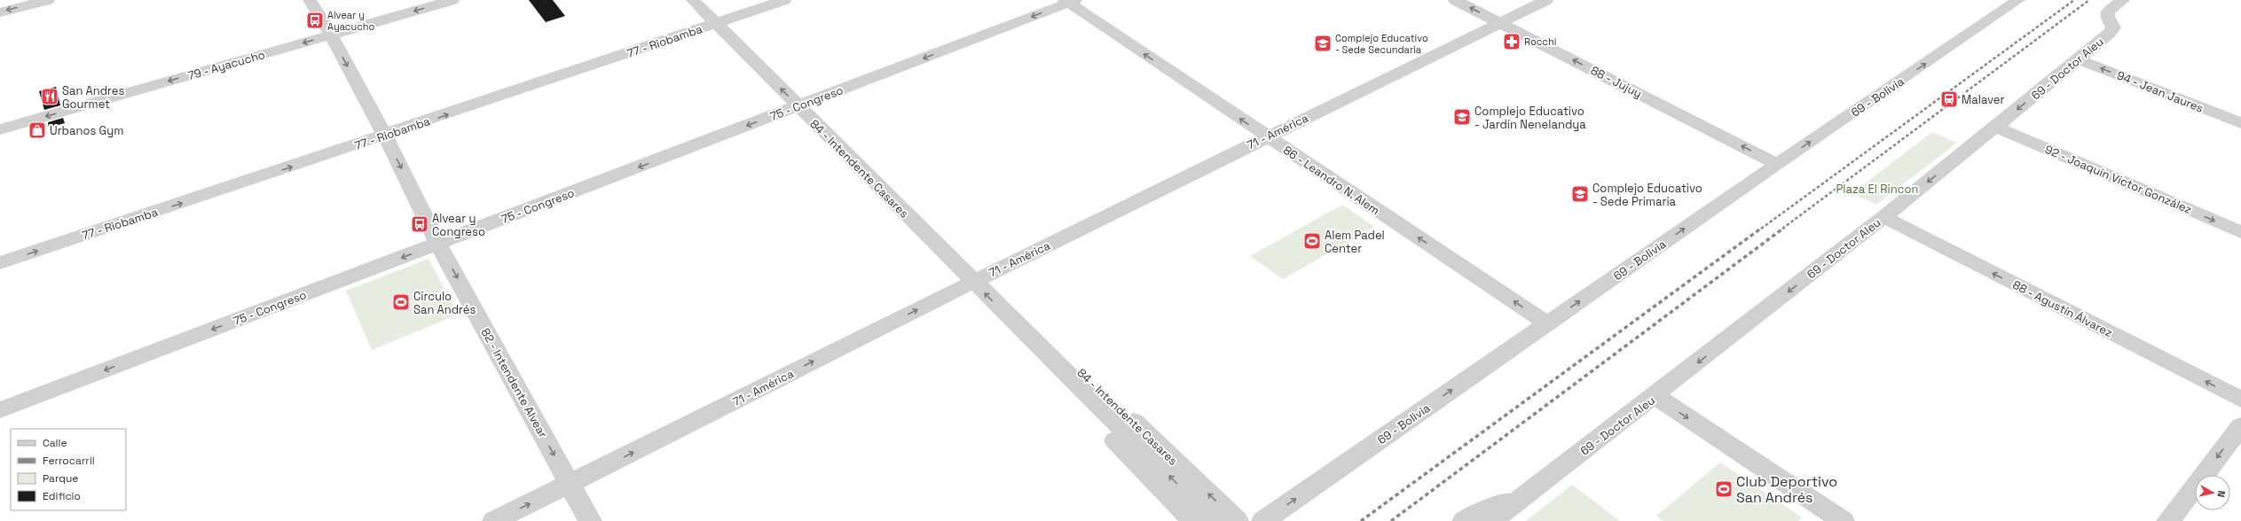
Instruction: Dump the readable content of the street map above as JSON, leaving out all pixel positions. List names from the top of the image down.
{
  "streets": {
    "street": [
      "77 - Riobamba",
      "79 - Ayacucho",
      "69 - Doctor Aleu",
      "88 - Jujuy",
      "94 - Jean Jaures",
      "69 - Bolivia",
      "75 - Congreso",
      "71 - América",
      "84 - Intendente Casares",
      "92 - Joaquín Víctor González",
      "86 - Leandro N. Alem",
      "88 - Agustín Álvarez",
      "82 - Intendente Alvear"
    ]
  },
  "crossings": [
    ["77 - Riobamba", "84 - Intendente Casares"],
    ["77 - Riobamba", "82 - Intendente Alvear"],
    ["79 - Ayacucho", "82 - Intendente Alvear"],
    ["69 - Doctor Aleu", "94 - Jean Jaures"],
    ["69 - Doctor Aleu", "92 - Joaquín Víctor González"],
    ["69 - Doctor Aleu", "88 - Agustín Álvarez"],
    ["88 - Jujuy", "69 - Bolivia"],
    ["88 - Jujuy", "71 - América"],
    ["69 - Bolivia", "86 - Leandro N. Alem"],
    ["75 - Congreso", "84 - Intendente Casares"],
    ["75 - Congreso", "86 - Leandro N. Alem"],
    ["75 - Congreso", "82 - Intendente Alvear"],
    ["71 - América", "84 - Intendente Casares"],
    ["71 - América", "86 - Leandro N. Alem"],
    ["71 - América", "82 - Intendente Alvear"]
  ],
  "one_way": [
    "77 - Riobamba",
    "79 - Ayacucho",
    "69 - Doctor Aleu",
    "88 - Jujuy",
    "94 - Jean Jaures",
    "69 - Bolivia",
    "75 - Congreso",
    "71 - América",
    "92 - Joaquín Víctor González",
    "86 - Leandro N. Alem",
    "88 - Agustín Álvarez",
    "82 - Intendente Alvear"
  ],
  "parks": ["Plaza El Rincon"],
  "places": {
    "bus stop": ["Alvear y Ayacucho", "Alvear y Congreso"],
    "pharmacy": ["Rocchi"],
    "school or university": ["Complejo Educativo - Sede Secundaria", "Complejo Educativo - Jardín Nenelandya", "Complejo Educativo - Sede Primaria"],
    "restaurant": ["San Andres Gourmet"],
    "station": ["Malaver"],
    "shop": ["Urbanos Gym"],
    "sports": ["Alem Padel Center", "Circulo San Andrés", "Club Deportivo San Andrés"]
  },
  "legend": [
    "Calle",
    "Ferrocarril",
    "Parque",
    "Edificio"
  ],
  "north": "right"
}
